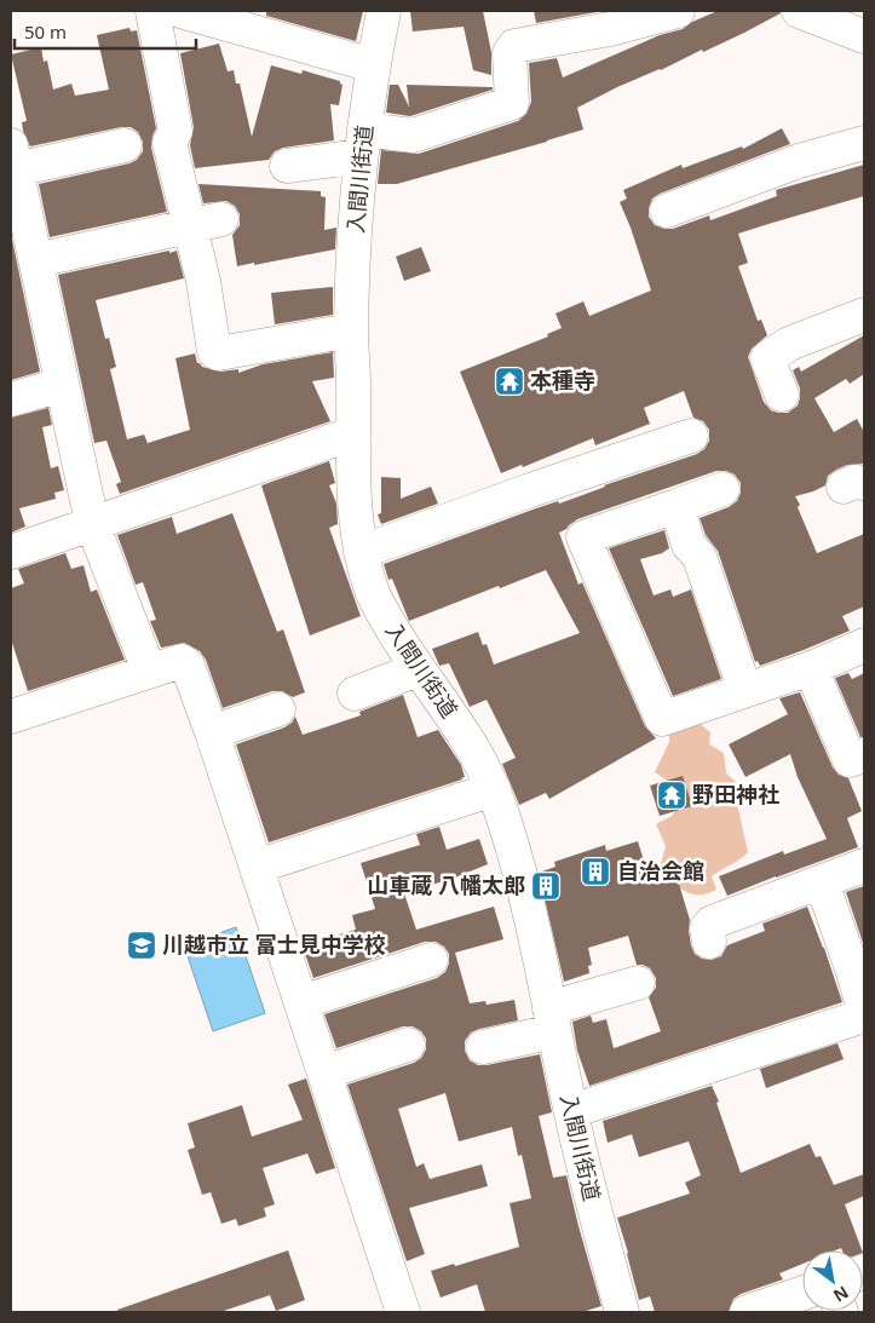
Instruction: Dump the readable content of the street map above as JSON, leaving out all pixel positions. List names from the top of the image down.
{
  "streets": {
    "street": ["入間川街道"]
  },
  "places": {
    "temple": ["本種寺", "野田神社"],
    "building": ["自治会館", "山車蔵 八幡太郎"],
    "school or university": ["川越市立 富士見中学校"]
  },
  "scale_bar": "50 m",
  "north": "bottom right"
}
